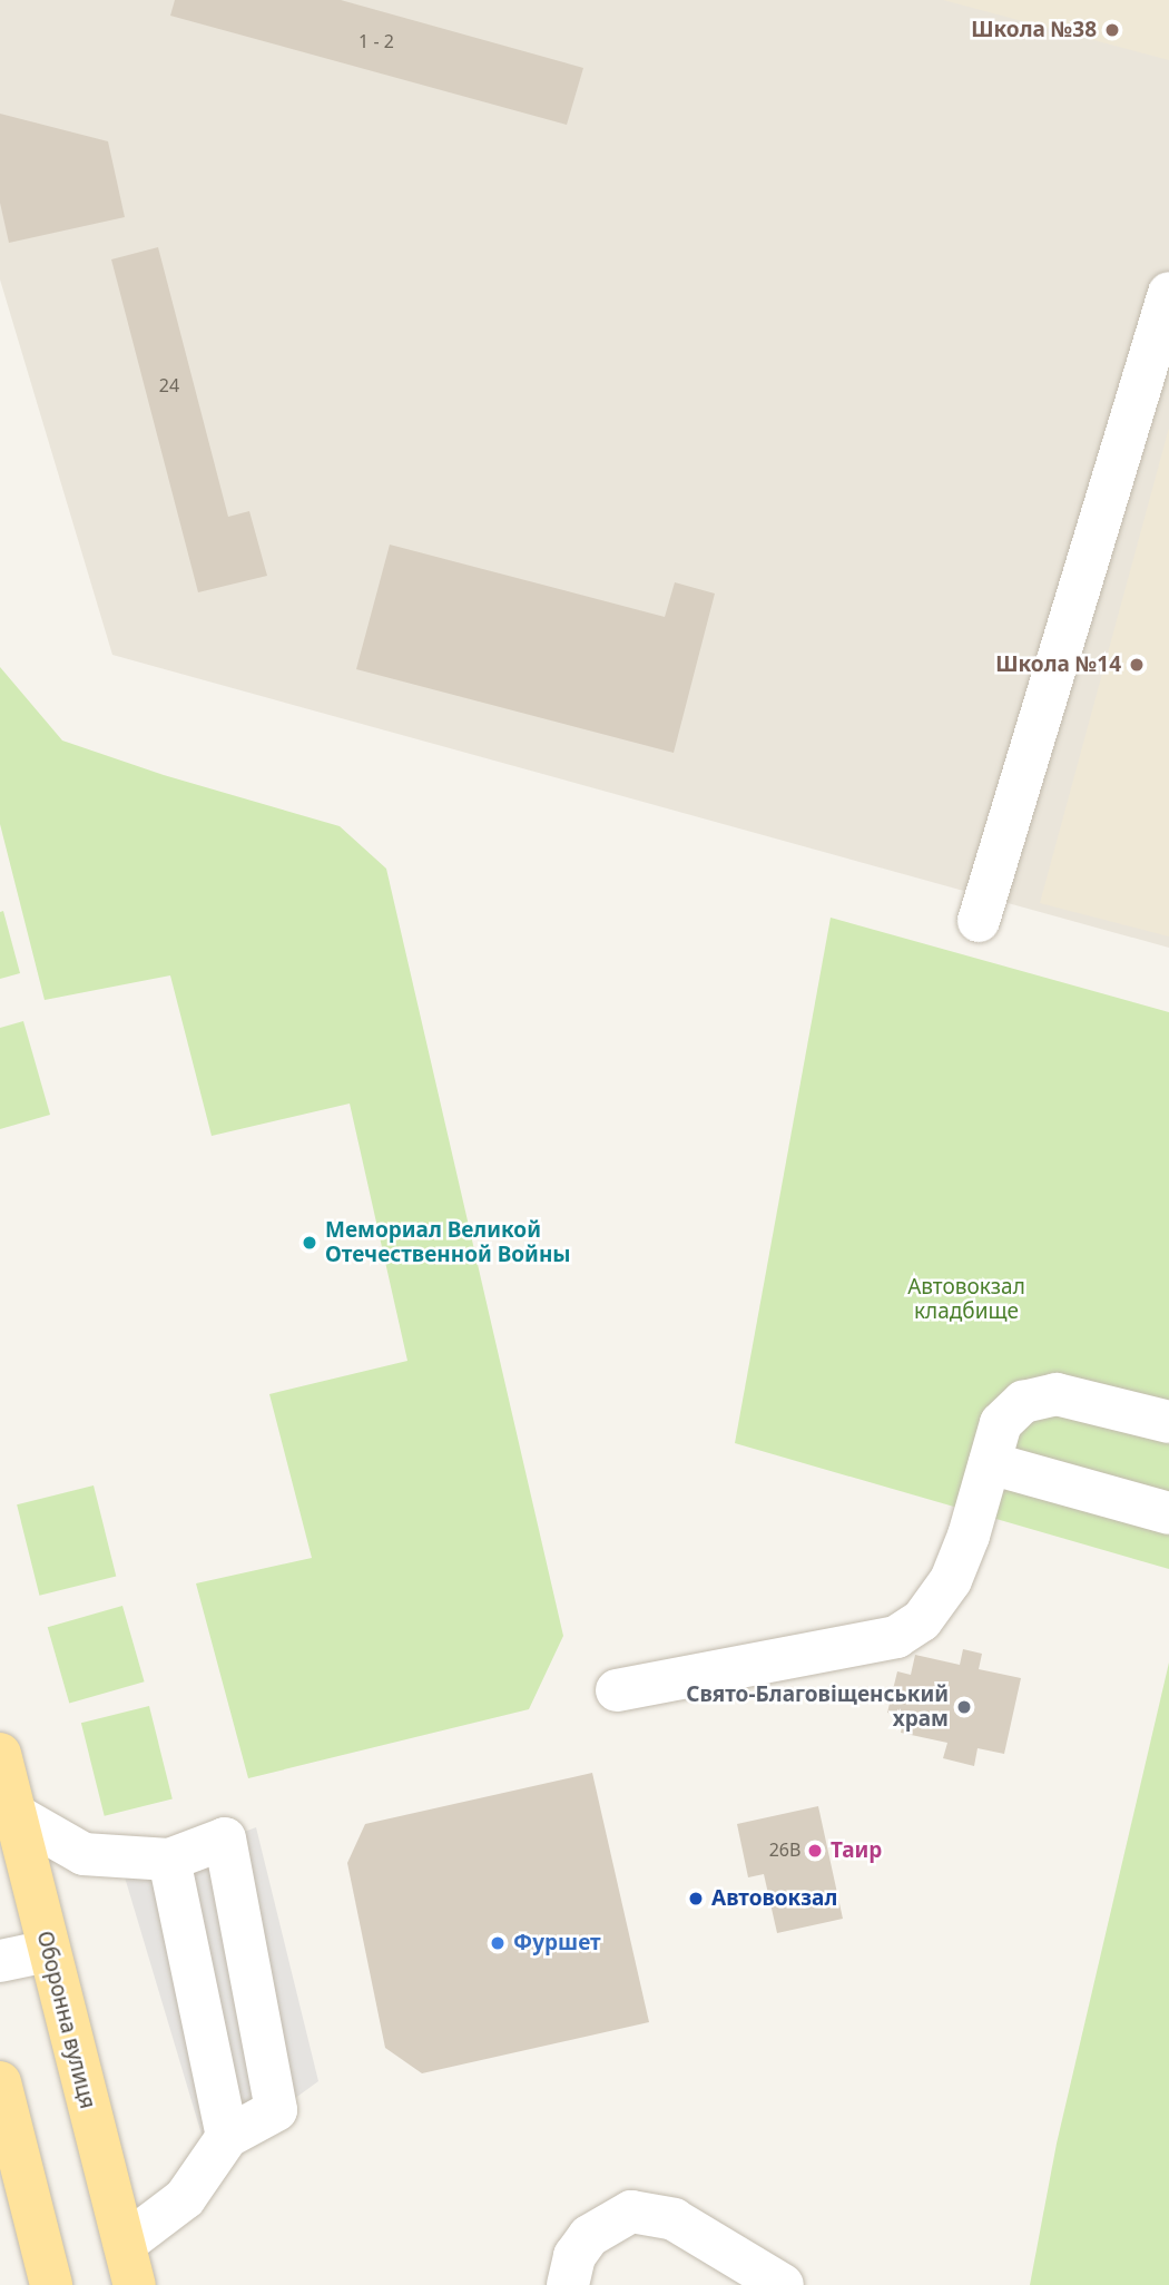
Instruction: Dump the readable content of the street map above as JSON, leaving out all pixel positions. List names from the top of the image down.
{
  "streets": {
    "main road": ["Оборонна вулиця"]
  },
  "parks": ["Автовокзал кладбище"],
  "places": [
    "Школа №38",
    "Школа №14",
    "Мемориал Великой Отечественной Войны",
    "Свято-Благовіщенський храм",
    "Таир",
    "Автовокзал",
    "Фуршет"
  ],
  "house_numbers": ["1 - 2", "24", "26В"]
}
